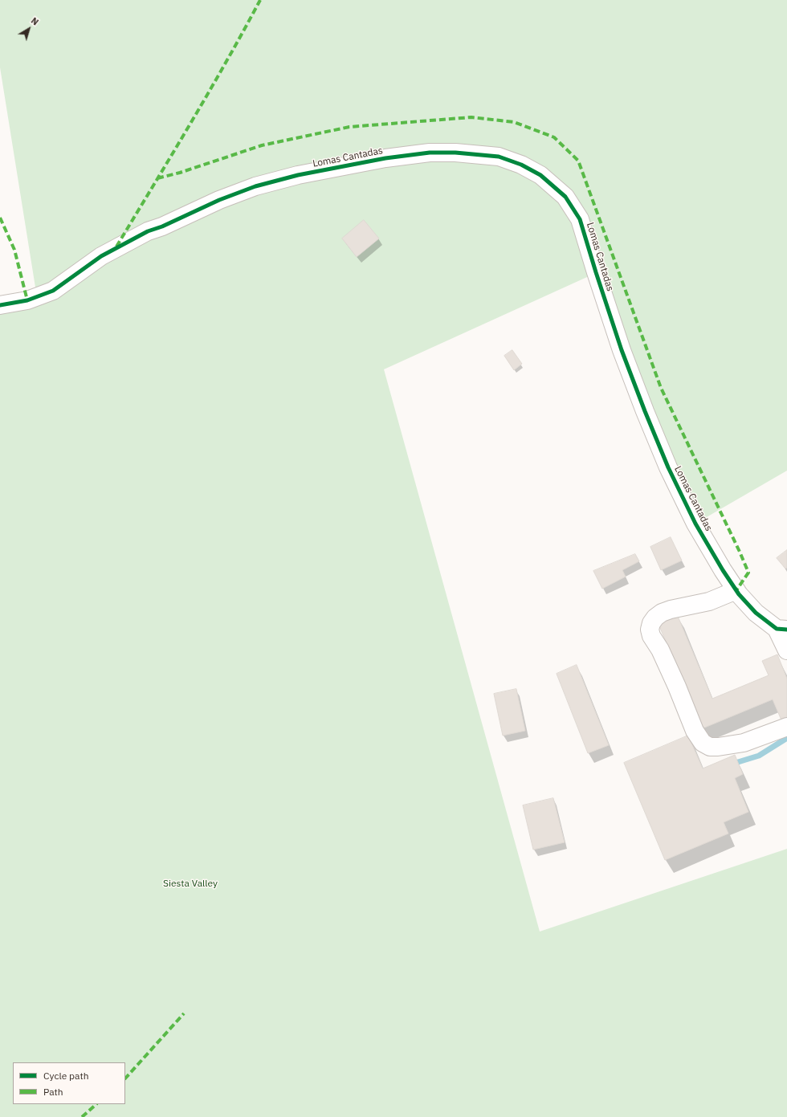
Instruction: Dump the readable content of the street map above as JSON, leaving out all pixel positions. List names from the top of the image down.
{
  "streets": {
    "street": ["Lomas Cantadas"]
  },
  "parks": ["Siesta Valley"],
  "legend": ["Cycle path", "Path"],
  "north": "top right"
}
